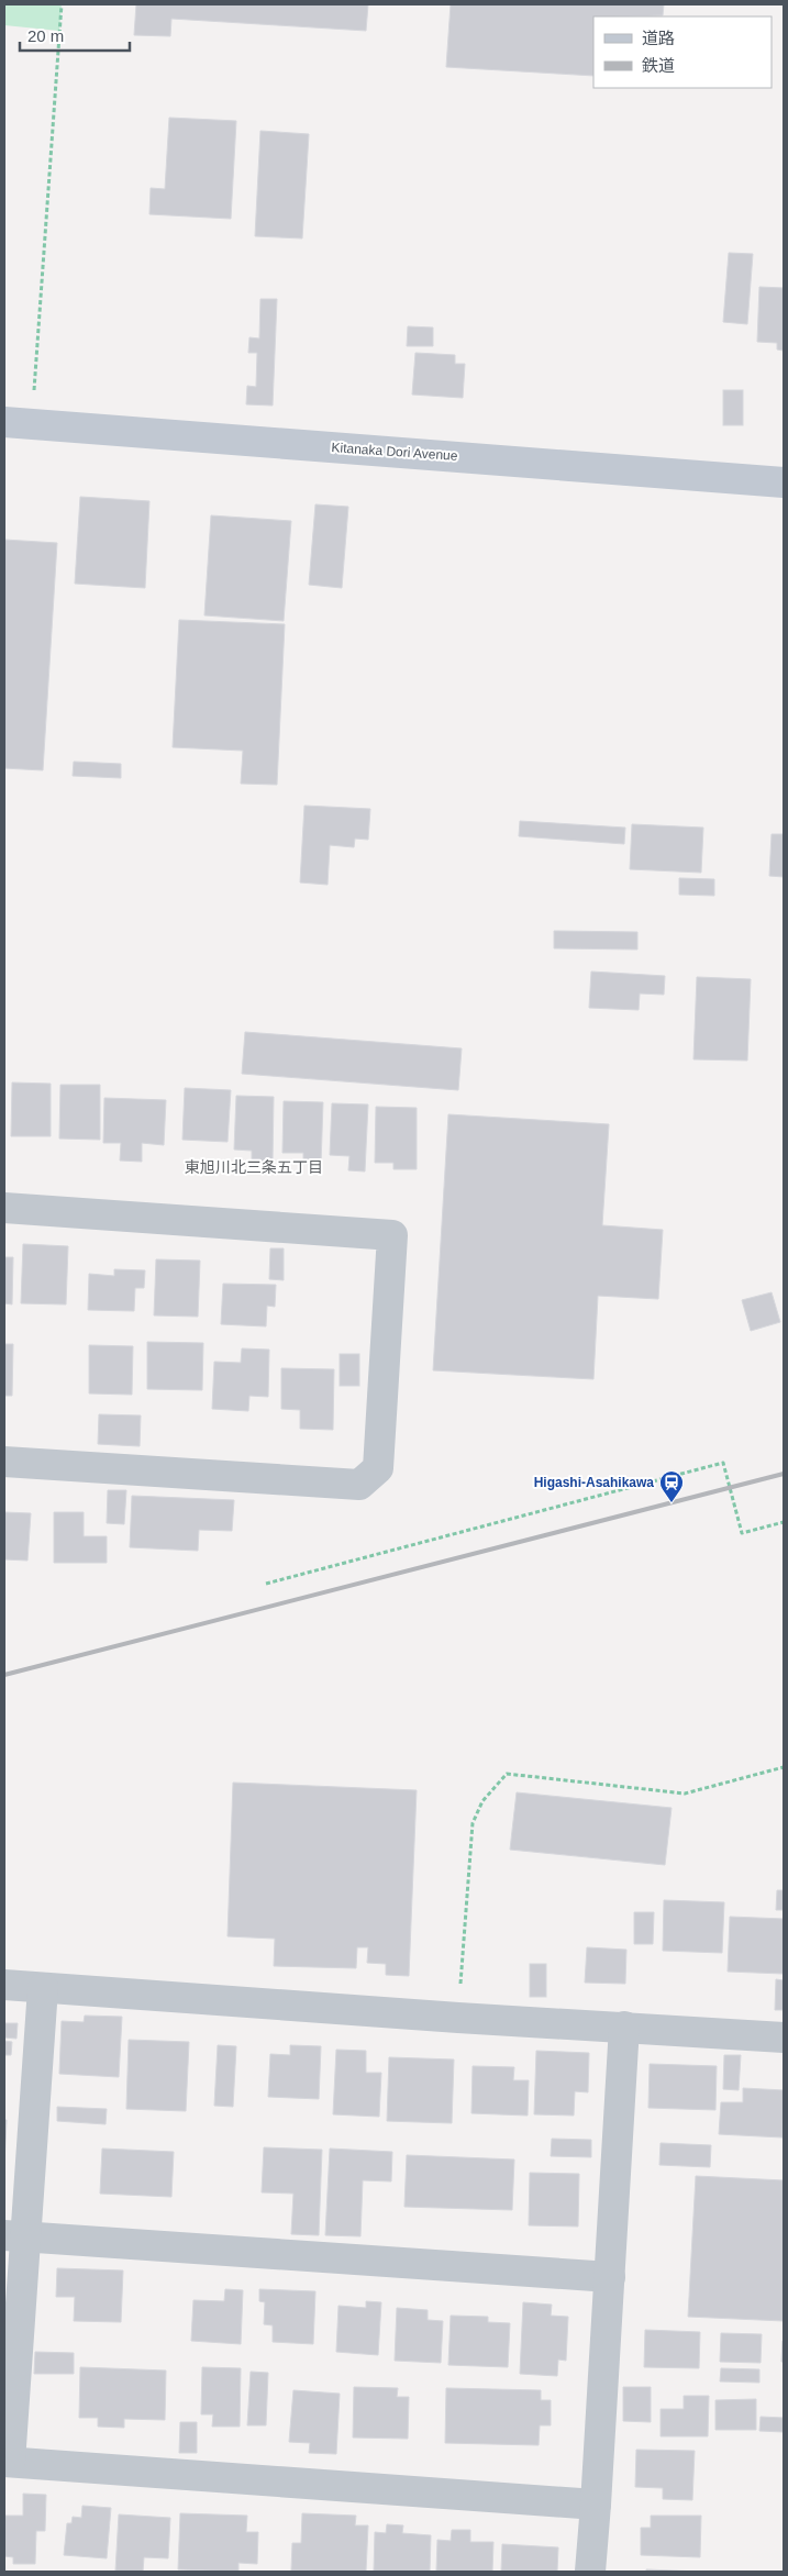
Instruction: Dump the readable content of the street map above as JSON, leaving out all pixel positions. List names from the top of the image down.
{
  "streets": {
    "street": ["Kitanaka Dori Avenue"]
  },
  "districts": ["東旭川北三条五丁目"],
  "places": {
    "station": ["Higashi-Asahikawa"]
  },
  "legend": ["道路", "鉄道"],
  "scale_bar": "20 m"
}
